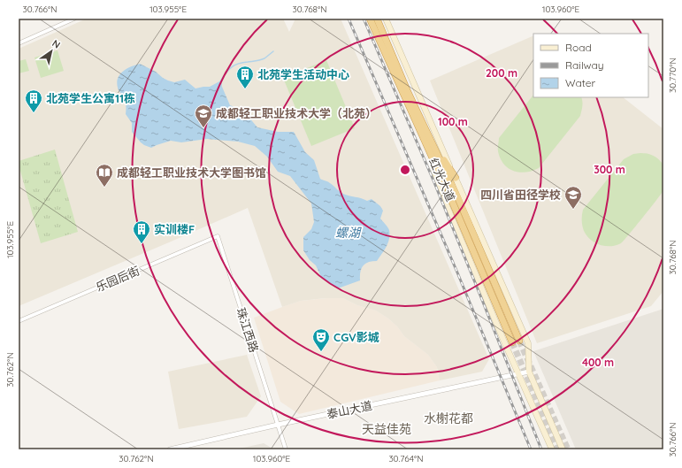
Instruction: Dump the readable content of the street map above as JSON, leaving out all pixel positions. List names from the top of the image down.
{
  "streets": {
    "highway": ["红光大道"],
    "street": ["乐园后街", "珠江西路", "泰山大道"]
  },
  "crossings": [
    ["乐园后街", "珠江西路"],
    ["珠江西路", "泰山大道"]
  ],
  "districts": ["水榭花都", "天益佳苑"],
  "water": ["螺湖"],
  "places": {
    "building": ["北苑学生活动中心", "北苑学生公寓11栋", "实训楼F"],
    "school or university": ["成都轻工职业技术大学（北苑）", "四川省田径学校"],
    "library": ["成都轻工职业技术大学图书馆"],
    "theatre": ["CGV影城"]
  },
  "legend": ["Road", "Railway", "Water"],
  "north": "top right",
  "coordinates": [
    "30.766°N",
    "103.955°E",
    "30.768°N",
    "103.960°E",
    "30.770°N",
    "30.762°N",
    "30.764°N"
  ],
  "rings": [
    "200 m",
    "100 m",
    "300 m",
    "400 m"
  ]
}
